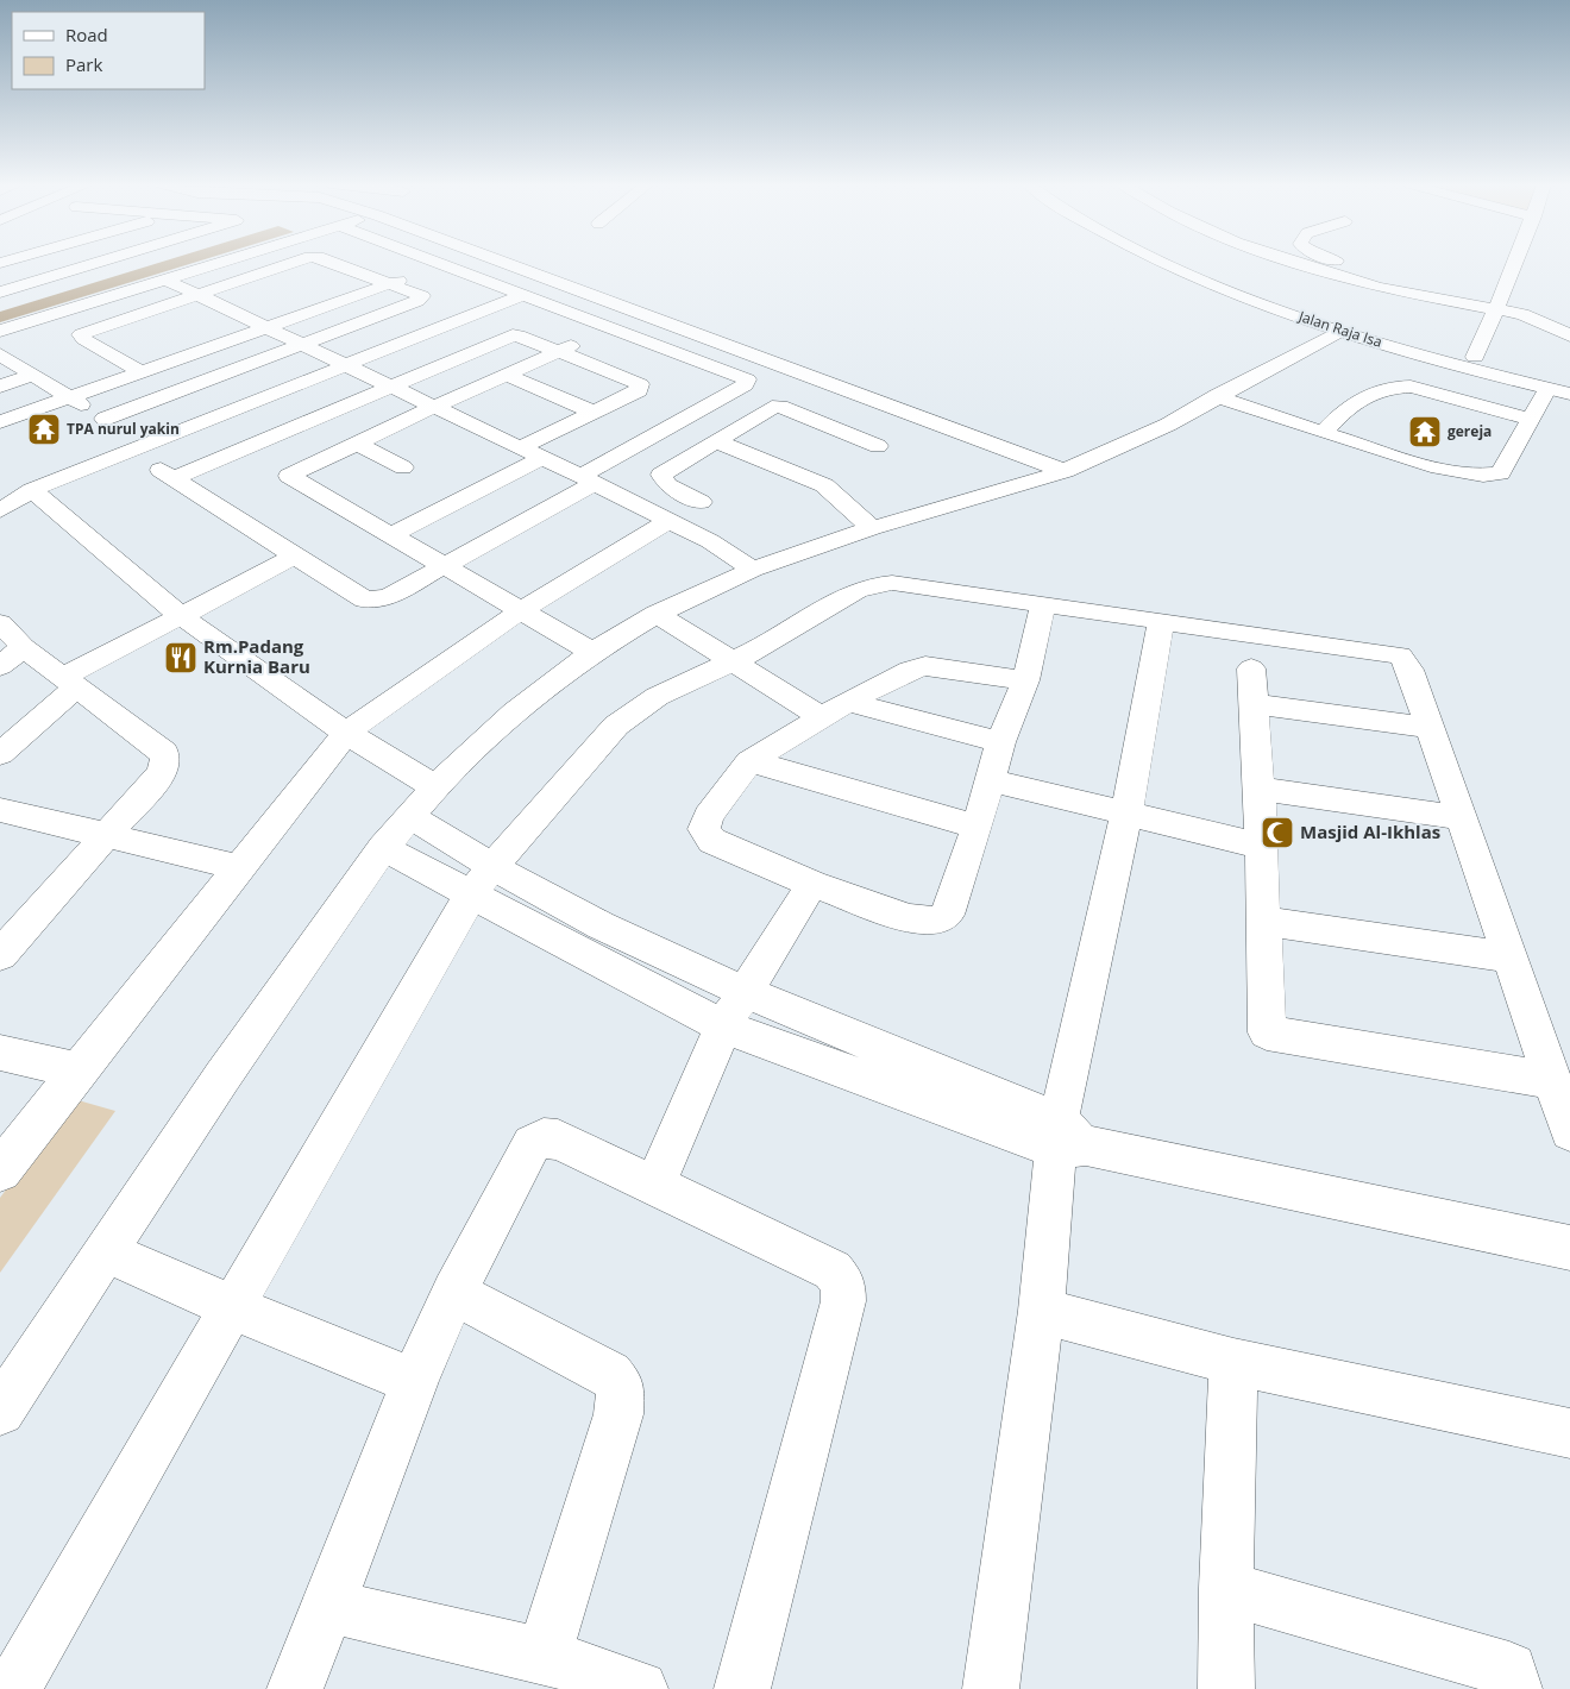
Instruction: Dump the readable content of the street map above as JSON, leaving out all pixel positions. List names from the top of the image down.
{
  "streets": {
    "street": ["Jalan Raja Isa"]
  },
  "places": {
    "temple": ["TPA nurul yakin", "gereja"],
    "restaurant": ["Rm.Padang Kurnia Baru"],
    "mosque": ["Masjid Al-Ikhlas"]
  },
  "legend": ["Road", "Park"]
}
